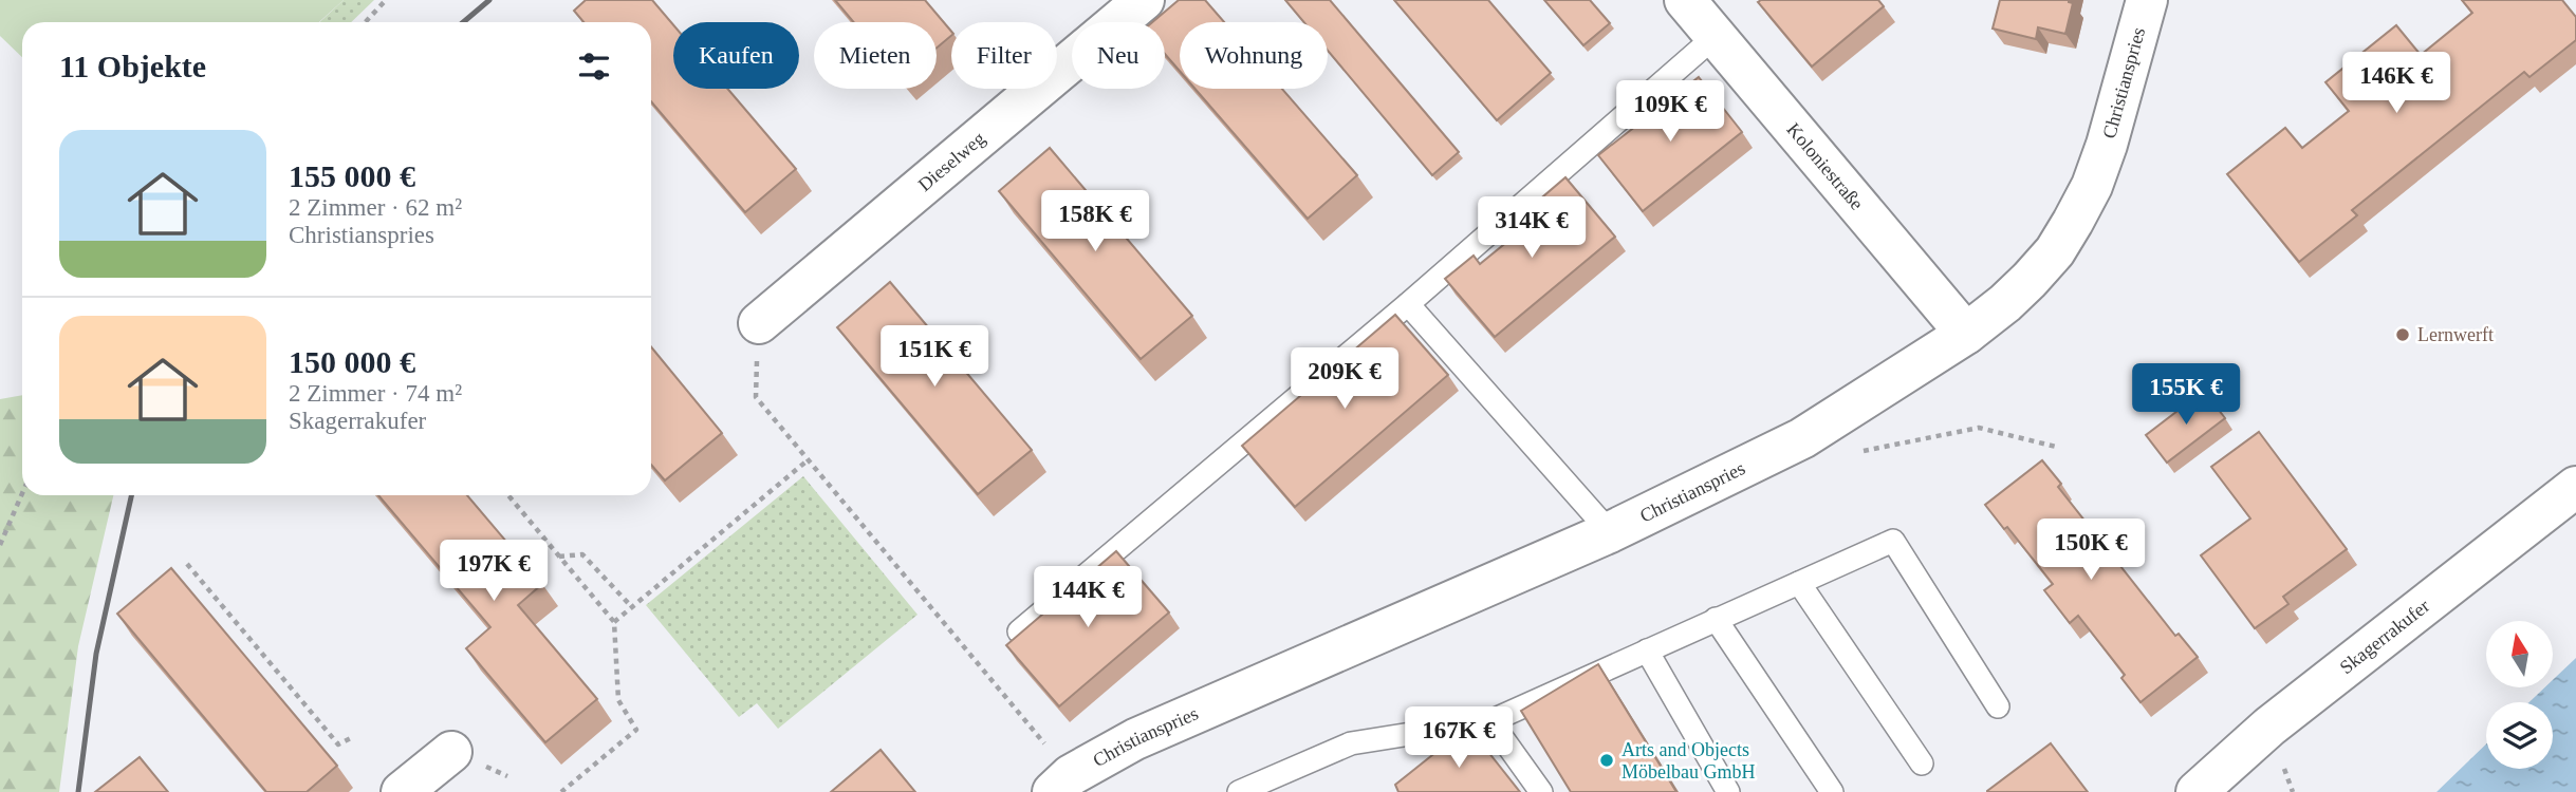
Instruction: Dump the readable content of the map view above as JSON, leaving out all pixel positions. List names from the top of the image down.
{
  "streets": {
    "street": [
      "Christianspries",
      "Dieselweg",
      "Koloniestraße",
      "Skagerrakufer"
    ]
  },
  "crossings": [
    ["Christianspries", "Koloniestraße"]
  ],
  "places": ["Lernwerft", "Arts and Objects Möbelbau GmbH"],
  "north": "top",
  "page": {
    "chip": [
      "Kaufen",
      "Mieten",
      "Filter",
      "Neu",
      "Wohnung"
    ],
    "heading": "11 Objekte",
    "price": [
      "146K €",
      "109K €",
      "158K €",
      "314K €",
      "151K €",
      "209K €",
      "155K €",
      "150K €",
      "197K €",
      "144K €",
      "167K €"
    ],
    "list": [
      {
        "name": "155 000 €",
        "note": "2 Zimmer · 62 m² · Christianspries"
      },
      {
        "name": "150 000 €",
        "note": "2 Zimmer · 74 m² · Skagerrakufer"
      }
    ]
  }
}
